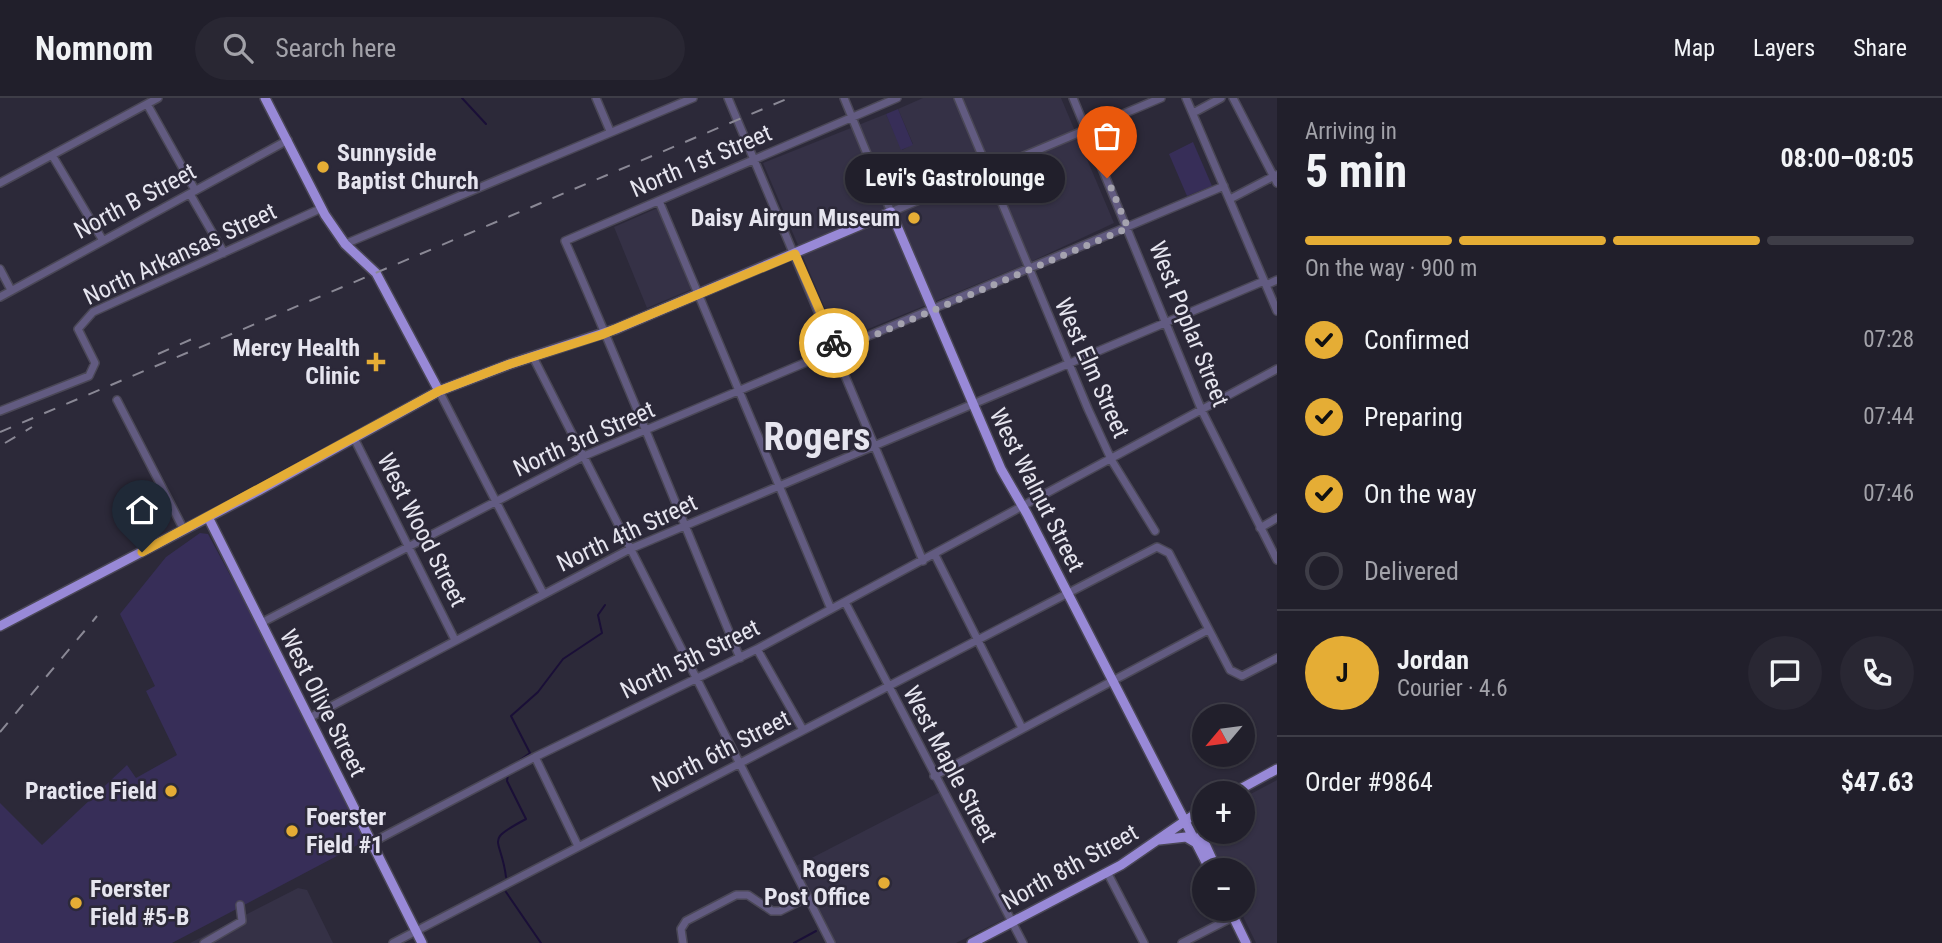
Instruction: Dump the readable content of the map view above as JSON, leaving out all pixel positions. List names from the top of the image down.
{
  "streets": {
    "main road": ["West Walnut Street", "West Olive Street", "North 8th Street"],
    "street": [
      "North 1st Street",
      "North B Street",
      "North Arkansas Street",
      "West Poplar Street",
      "West Elm Street",
      "North 3rd Street",
      "West Wood Street",
      "North 4th Street",
      "North 5th Street",
      "North 6th Street",
      "West Maple Street"
    ]
  },
  "crossings": [
    ["North 1st Street", "West Walnut Street"],
    ["West Poplar Street", "North 3rd Street"],
    ["West Poplar Street", "North 4th Street"],
    ["West Poplar Street", "North 5th Street"],
    ["West Elm Street", "North 3rd Street"],
    ["West Elm Street", "North 4th Street"],
    ["West Elm Street", "North 5th Street"],
    ["North 3rd Street", "West Walnut Street"],
    ["North 3rd Street", "West Wood Street"],
    ["North 3rd Street", "West Olive Street"],
    ["West Walnut Street", "North 4th Street"],
    ["West Walnut Street", "North 5th Street"],
    ["West Walnut Street", "North 6th Street"],
    ["West Walnut Street", "North 8th Street"],
    ["West Wood Street", "North 4th Street"],
    ["North 4th Street", "West Olive Street"],
    ["North 5th Street", "West Olive Street"],
    ["North 5th Street", "West Maple Street"],
    ["West Olive Street", "North 6th Street"],
    ["North 6th Street", "West Maple Street"],
    ["West Maple Street", "North 8th Street"]
  ],
  "districts": ["Rogers"],
  "places": {
    "other": [
      "Sunnyside Baptist Church",
      "Levi's Gastrolounge",
      "Daisy Airgun Museum",
      "Practice Field",
      "Foerster Field #1",
      "Rogers Post Office",
      "Foerster Field #5-B"
    ],
    "health": ["Mercy Health Clinic"]
  },
  "north": "bottom left",
  "page": {
    "header": "Nomnom",
    "search": "Search here",
    "nav": ["Map", "Layers", "Share"],
    "heading": ["5 min", "Arriving in", "08:00–08:05"],
    "panel": [
      "Jordan",
      "Courier · 4.6",
      "Order #9864",
      "$47.63"
    ],
    "bubble": "Levi's Gastrolounge",
    "bar": "On the way · 900 m",
    "list": [
      ["Confirmed", "07:28"],
      ["Preparing", "07:44"],
      ["On the way", "07:46"],
      "Delivered"
    ],
    "round": "J",
    "map_buttons": ["+", "−"]
  }
}
